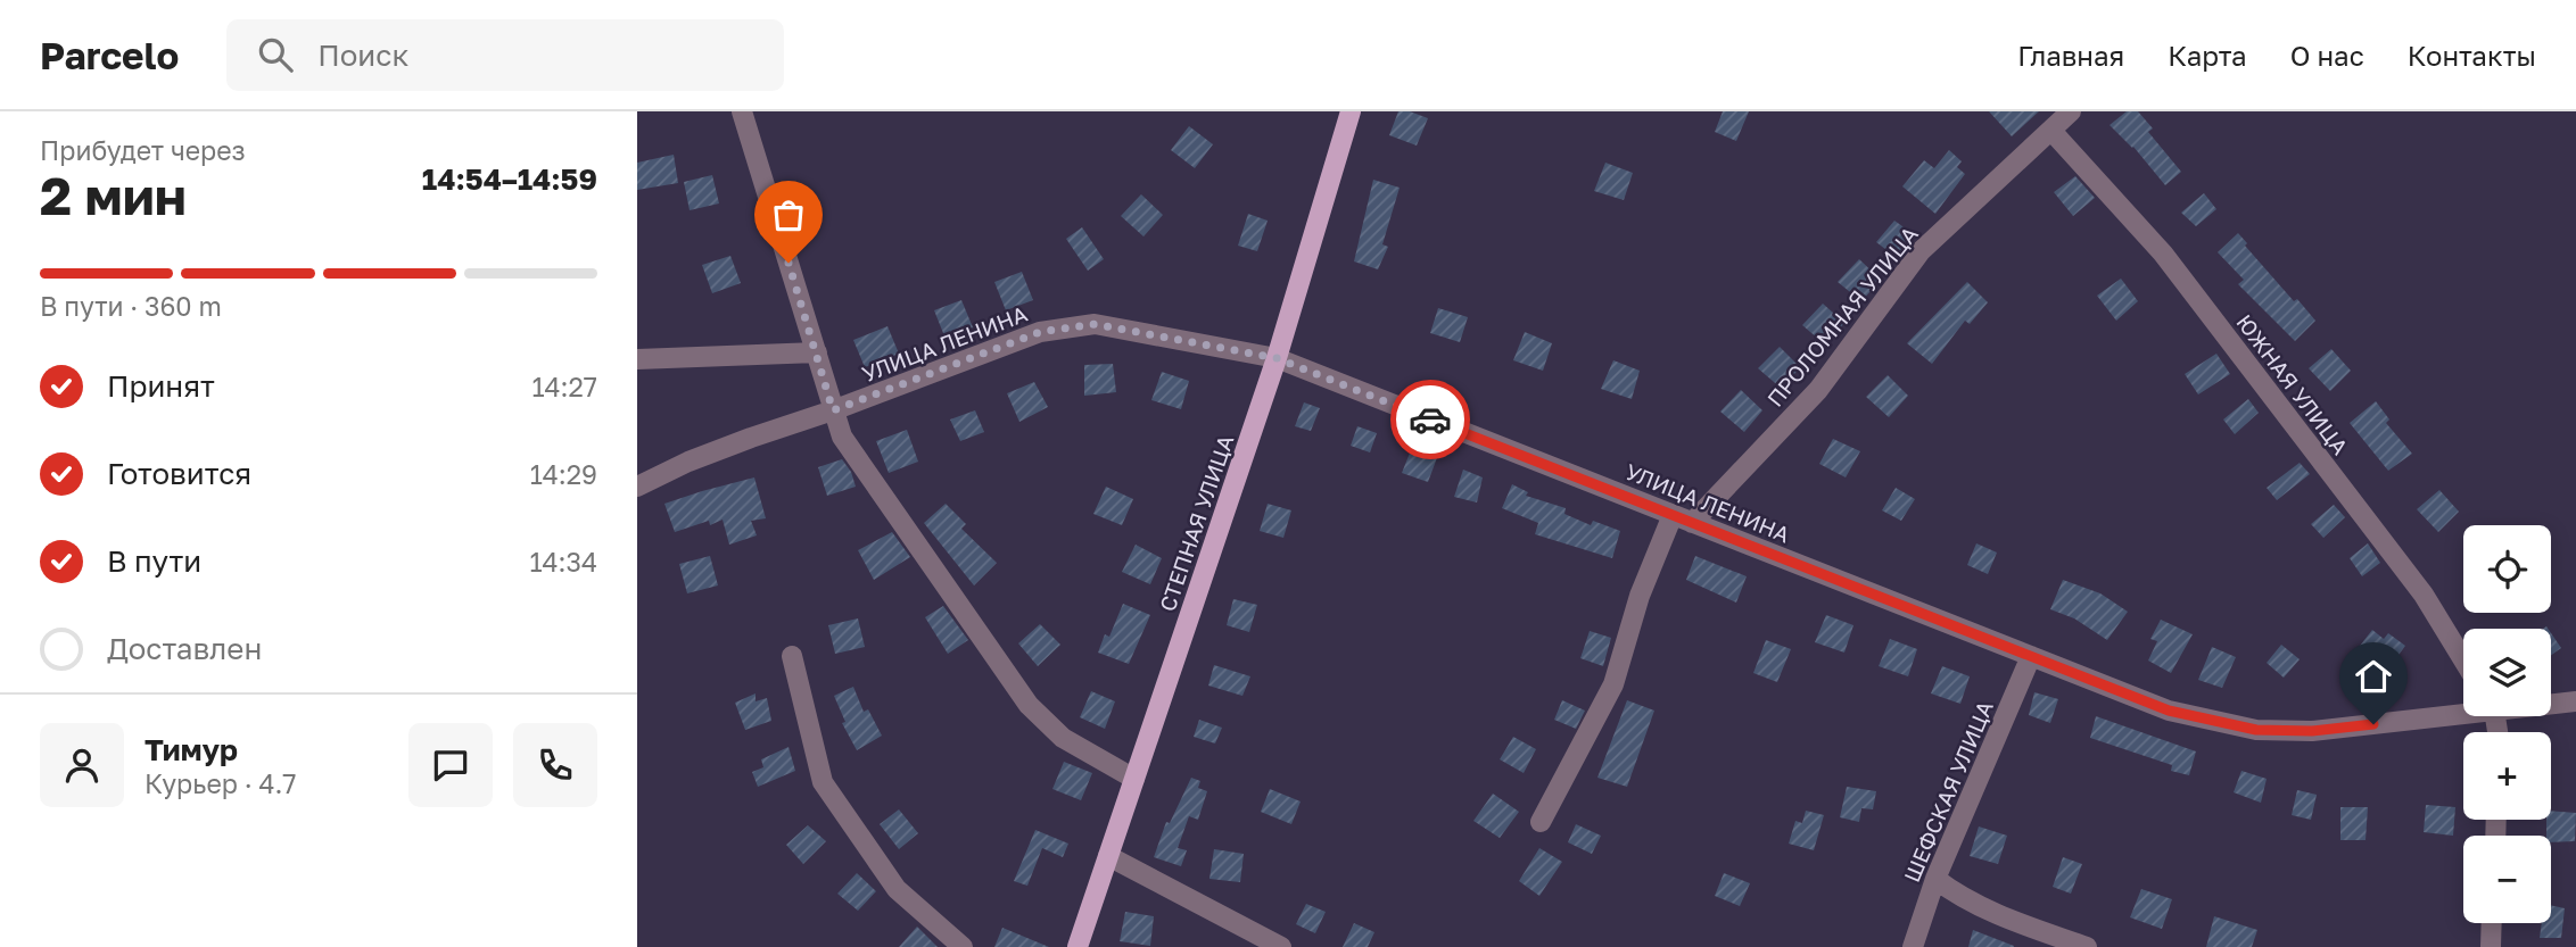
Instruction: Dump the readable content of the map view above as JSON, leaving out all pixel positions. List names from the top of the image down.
{
  "streets": {
    "main road": ["СТЕПНАЯ УЛИЦА"],
    "street": [
      "ПРОЛОМНАЯ УЛИЦА",
      "УЛИЦА ЛЕНИНА",
      "ЮЖНАЯ УЛИЦА",
      "ШЕФСКАЯ УЛИЦА"
    ]
  },
  "crossings": [
    ["ПРОЛОМНАЯ УЛИЦА", "УЛИЦА ЛЕНИНА"],
    ["ПРОЛОМНАЯ УЛИЦА", "ЮЖНАЯ УЛИЦА"],
    ["УЛИЦА ЛЕНИНА", "СТЕПНАЯ УЛИЦА"],
    ["УЛИЦА ЛЕНИНА", "ШЕФСКАЯ УЛИЦА"]
  ],
  "page": {
    "header": "Parcelo",
    "search": "Поиск",
    "nav": [
      "Главная",
      "Карта",
      "О нас",
      "Контакты"
    ],
    "heading": ["2 мин", "Прибудет через", "14:54–14:59"],
    "panel": ["Тимур", "Курьер · 4.7"],
    "bar": "В пути · 360 m",
    "list": [
      ["Принят", "14:27"],
      ["Готовится", "14:29"],
      ["В пути", "14:34"],
      "Доставлен"
    ],
    "map_buttons": ["+", "−"]
  }
}
